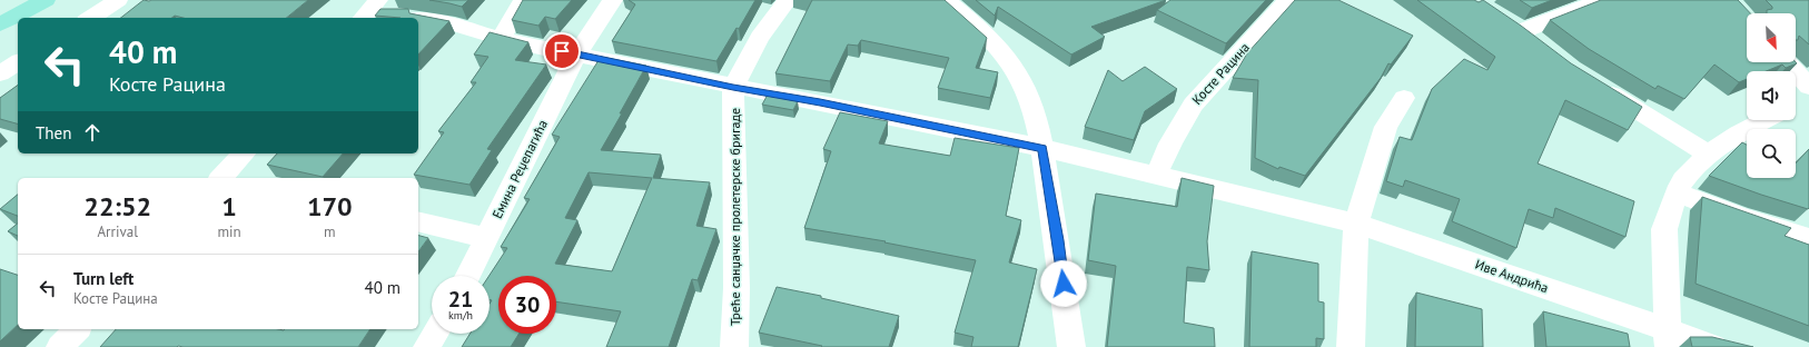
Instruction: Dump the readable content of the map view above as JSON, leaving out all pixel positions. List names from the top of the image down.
{
  "streets": {
    "street": [
      "Косте Рацина",
      "Емина Реџепагића",
      "Треће санџачке пролетерске бригаде",
      "Иве Андрића"
    ]
  },
  "crossings": [
    ["Емина Реџепагића", "Треће санџачке пролетерске бригаде"]
  ],
  "north": "bottom right",
  "page": {
    "turn": ["40 m", "Косте Рацина"],
    "then": "Then",
    "eta": [
      "22:52",
      "Arrival",
      "1",
      "min",
      "170",
      "m"
    ],
    "list": [
      {
        "name": "Turn left",
        "note": "Косте Рацина",
        "value": "40 m"
      }
    ],
    "speed": "21 km/h",
    "limit": "30"
  }
}
